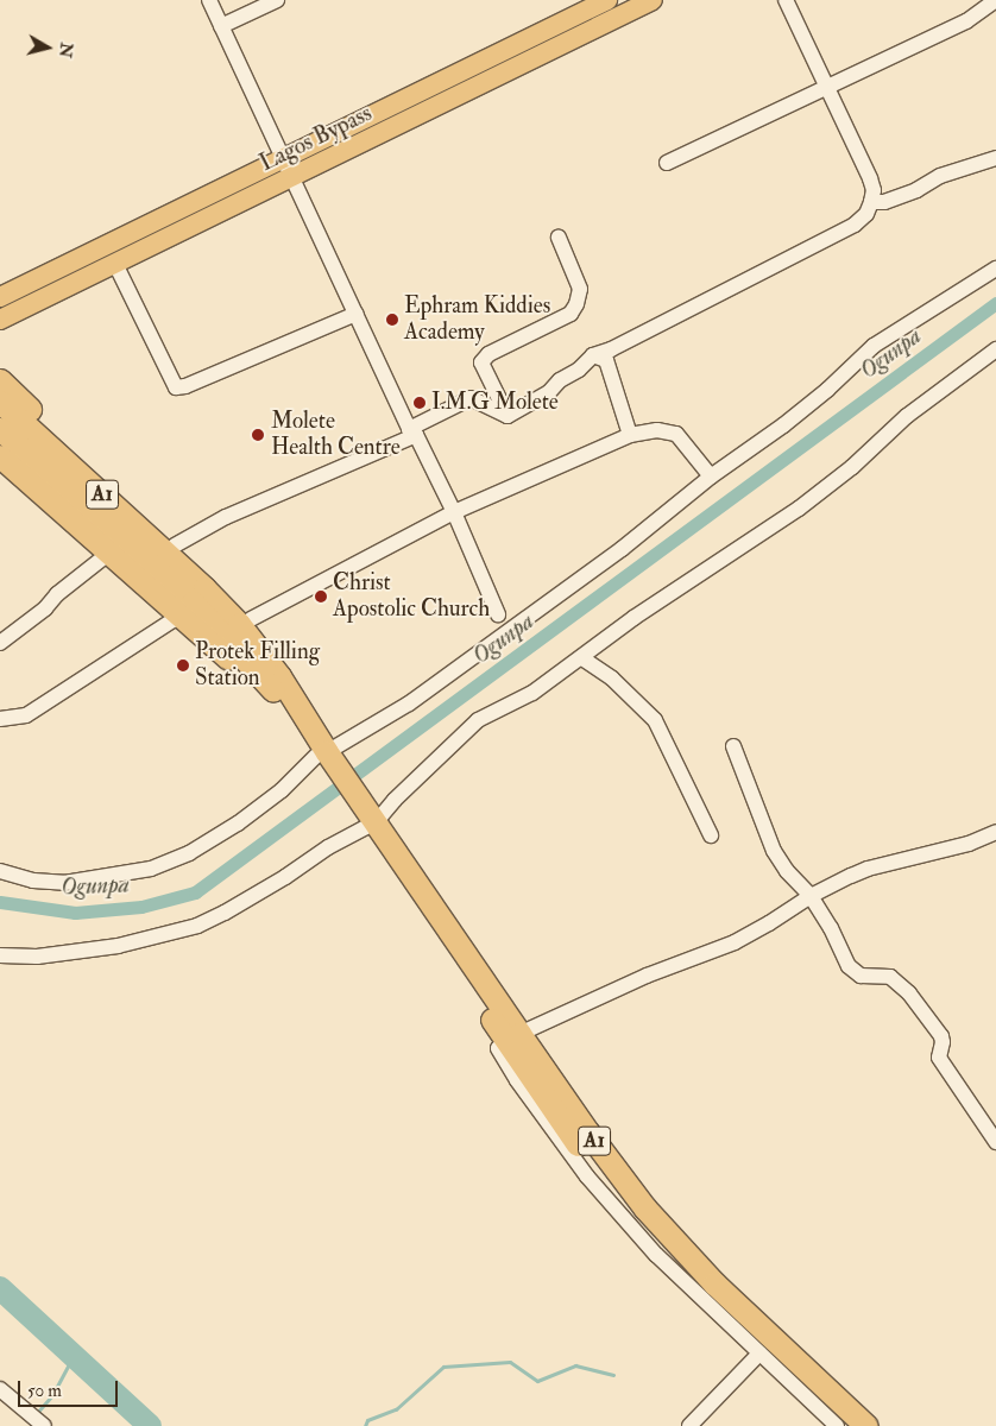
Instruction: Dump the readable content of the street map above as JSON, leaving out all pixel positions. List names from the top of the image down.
{
  "streets": {
    "highway": ["A1"],
    "main road": ["Lagos Bypass"]
  },
  "water": ["Ogunpa"],
  "places": [
    "Ephram Kiddies Academy",
    "I.M.G Molete",
    "Molete Health Centre",
    "Christ Apostolic Church",
    "Protek Filling Station"
  ],
  "scale_bar": "50 m",
  "north": "right"
}
